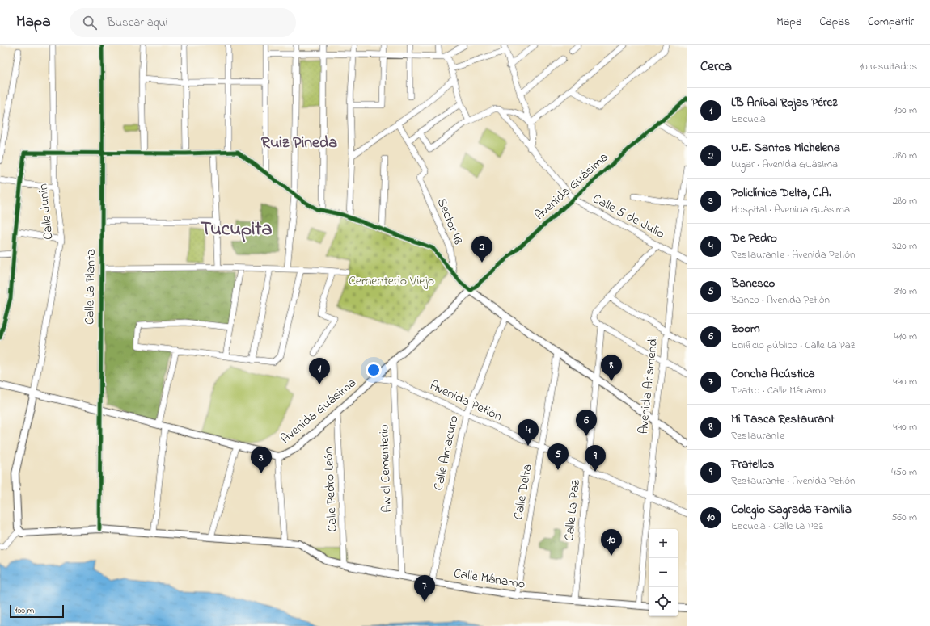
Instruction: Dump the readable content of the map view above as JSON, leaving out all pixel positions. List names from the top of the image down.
{
  "streets": {
    "main road": ["Avenida Guásima", "Calle Mánamo"],
    "street": [
      "Calle Junín",
      "Calle 5 de Julio",
      "Sector 48",
      "Calle La Planta",
      "Avenida Arismendi",
      "Avenida Petión",
      "Calle Amacuro",
      "A.v el Cementerio",
      "Calle Pedro León",
      "Calle Delta",
      "Calle La Paz"
    ]
  },
  "crossings": [
    ["Avenida Guásima", "Calle Junín"],
    ["Avenida Guásima", "Calle 5 de Julio"],
    ["Avenida Guásima", "Calle La Planta"],
    ["Avenida Guásima", "Avenida Petión"],
    ["Avenida Guásima", "A.v el Cementerio"],
    ["Avenida Guásima", "Calle Pedro León"],
    ["Calle 5 de Julio", "Avenida Arismendi"],
    ["Calle La Planta", "Calle Mánamo"],
    ["Avenida Arismendi", "Avenida Petión"],
    ["Avenida Arismendi", "Calle Mánamo"],
    ["Avenida Petión", "Calle Amacuro"],
    ["Avenida Petión", "A.v el Cementerio"],
    ["Avenida Petión", "Calle Delta"],
    ["Avenida Petión", "Calle La Paz"],
    ["Calle Amacuro", "Calle Mánamo"],
    ["A.v el Cementerio", "Calle Mánamo"],
    ["Calle Pedro León", "Calle Mánamo"],
    ["Calle Delta", "Calle Mánamo"],
    ["Calle La Paz", "Calle Mánamo"]
  ],
  "districts": ["Ruiz Pineda", "Tucupita"],
  "parks": ["Cementerio Viejo"],
  "scale_bar": "100 m",
  "page": {
    "header": "Mapa",
    "search": "Buscar aquí",
    "nav": ["Mapa", "Capas", "Compartir"],
    "heading": ["Cerca", "10 resultados"],
    "list": [
      {
        "mark": "1",
        "name": "LB Aníbal Rojas Pérez",
        "note": "Escuela",
        "value": "100 m"
      },
      {
        "mark": "2",
        "name": "U.E. Santos Michelena",
        "note": "Lugar · Avenida Guásima",
        "value": "280 m"
      },
      {
        "mark": "3",
        "name": "Policlínica Delta, C.A.",
        "note": "Hospital · Avenida Guásima",
        "value": "280 m"
      },
      {
        "mark": "4",
        "name": "De Pedro",
        "note": "Restaurante · Avenida Petión",
        "value": "320 m"
      },
      {
        "mark": "5",
        "name": "Banesco",
        "note": "Banco · Avenida Petión",
        "value": "390 m"
      },
      {
        "mark": "6",
        "name": "Zoom",
        "note": "Edificio público · Calle La Paz",
        "value": "410 m"
      },
      {
        "mark": "7",
        "name": "Concha Acústica",
        "note": "Teatro · Calle Mánamo",
        "value": "440 m"
      },
      {
        "mark": "8",
        "name": "Mi Tasca Restaurant",
        "note": "Restaurante",
        "value": "440 m"
      },
      {
        "mark": "9",
        "name": "Fratellos",
        "note": "Restaurante · Avenida Petión",
        "value": "450 m"
      },
      {
        "mark": "10",
        "name": "Colegio Sagrada Familia",
        "note": "Escuela · Calle La Paz",
        "value": "560 m"
      }
    ],
    "pins": [
      "2",
      "8",
      "1",
      "6",
      "4",
      "5",
      "9",
      "3",
      "10",
      "7"
    ],
    "map_buttons": ["+", "−"],
    "scale": "100 m"
  }
}
